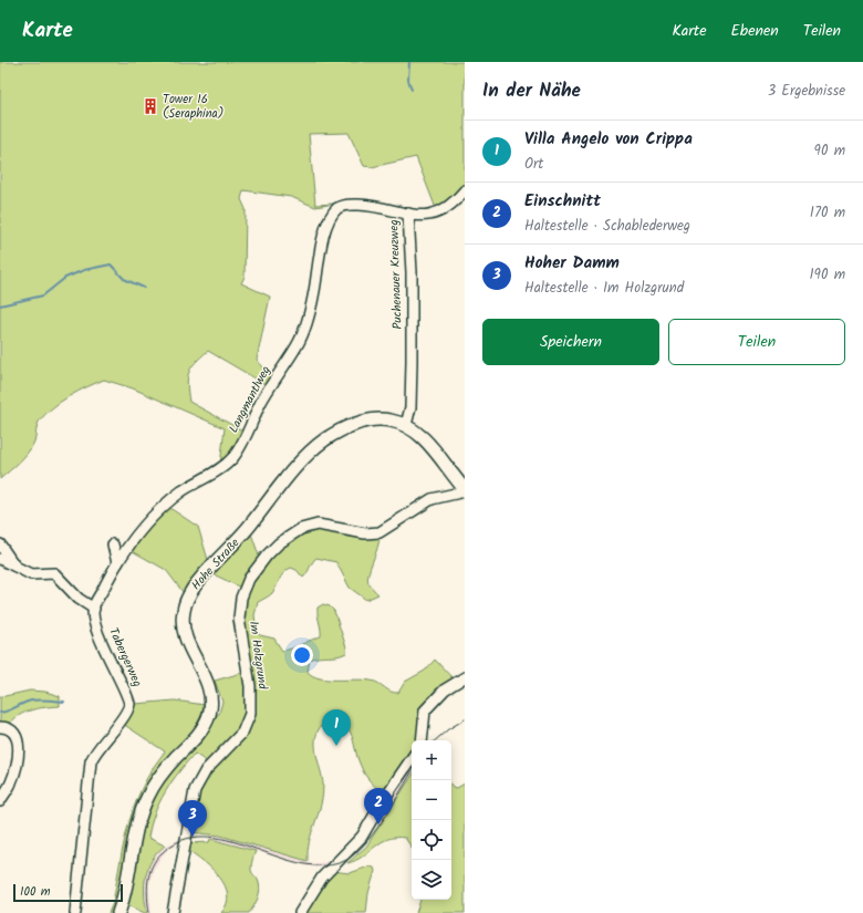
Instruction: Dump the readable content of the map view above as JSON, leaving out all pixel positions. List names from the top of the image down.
{
  "streets": {
    "main road": ["Hohe Straße"],
    "street": [
      "Puchenauer Kreuzweg",
      "Langmantlweg",
      "Im Holzgrund",
      "Tabergerweg"
    ]
  },
  "crossings": [
    ["Puchenauer Kreuzweg", "Langmantlweg"],
    ["Puchenauer Kreuzweg", "Hohe Straße"],
    ["Hohe Straße", "Im Holzgrund"]
  ],
  "places": {
    "building": ["Tower 16 (Seraphina)"]
  },
  "scale_bar": "100 m",
  "page": {
    "header": "Karte",
    "nav": ["Karte", "Ebenen", "Teilen"],
    "heading": ["In der Nähe", "3 Ergebnisse"],
    "list": [
      {
        "mark": "1",
        "name": "Villa Angelo von Crippa",
        "note": "Ort",
        "value": "90 m"
      },
      {
        "mark": "2",
        "name": "Einschnitt",
        "note": "Haltestelle · Schablederweg",
        "value": "170 m"
      },
      {
        "mark": "3",
        "name": "Hoher Damm",
        "note": "Haltestelle · Im Holzgrund",
        "value": "190 m"
      }
    ],
    "buttons": ["Speichern", "Teilen"],
    "pins": ["1", "2", "3"],
    "map_buttons": ["+", "−"],
    "scale": "100 m"
  }
}
